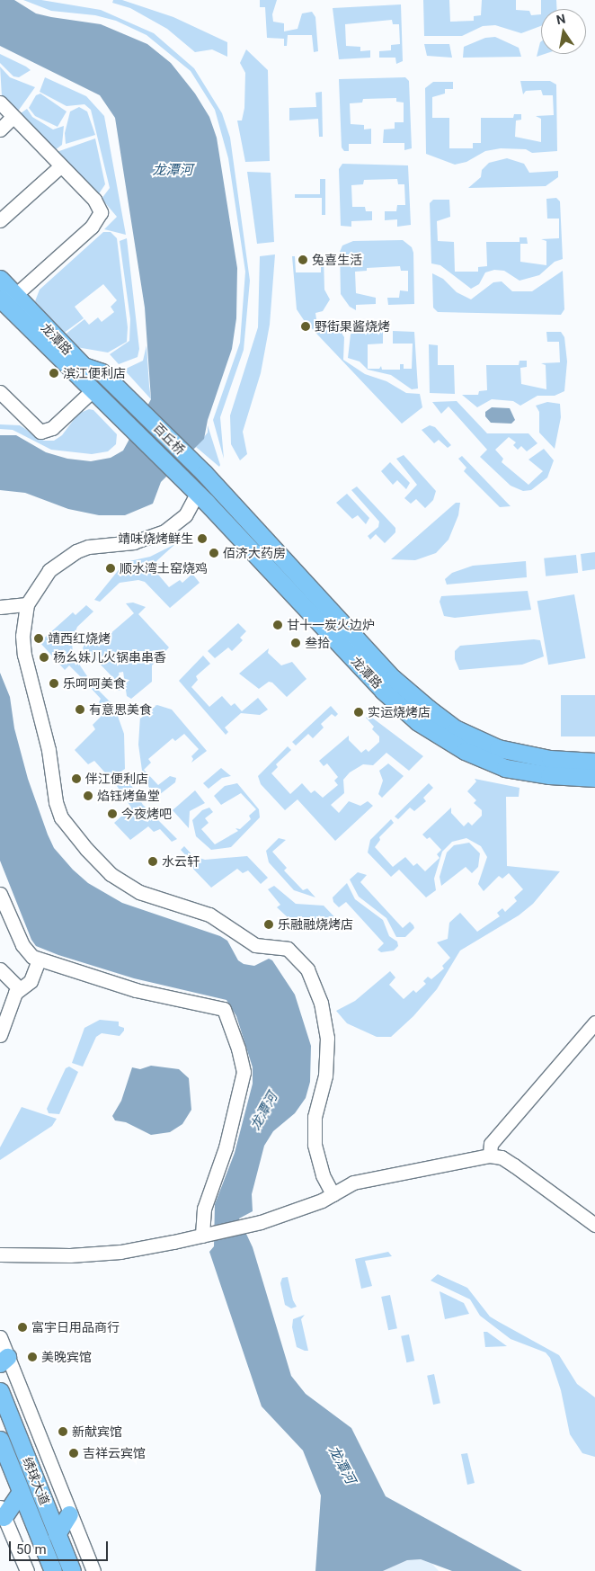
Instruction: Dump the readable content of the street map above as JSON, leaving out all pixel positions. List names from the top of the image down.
{
  "streets": {
    "main road": ["龙潭路", "百丘桥", "绣球大道"]
  },
  "crossings": [
    ["龙潭路", "百丘桥"]
  ],
  "water": ["龙潭河"],
  "places": [
    "兔喜生活",
    "野街果酱烧烤",
    "滨江便利店",
    "靖味烧烤鲜生",
    "佰济大药房",
    "顺水湾土窑烧鸡",
    "甘十一炭火边炉",
    "靖西红烧烤",
    "叁拾",
    "杨幺妹儿火锅串串香",
    "乐呵呵美食",
    "有意思美食",
    "实运烧烤店",
    "伴江便利店",
    "焰钰烤鱼堂",
    "今夜烤吧",
    "水云轩",
    "乐融融烧烤店",
    "富宇日用品商行",
    "美晚宾馆",
    "新献宾馆",
    "吉祥云宾馆"
  ],
  "scale_bar": "50 m",
  "north": "top"
}
